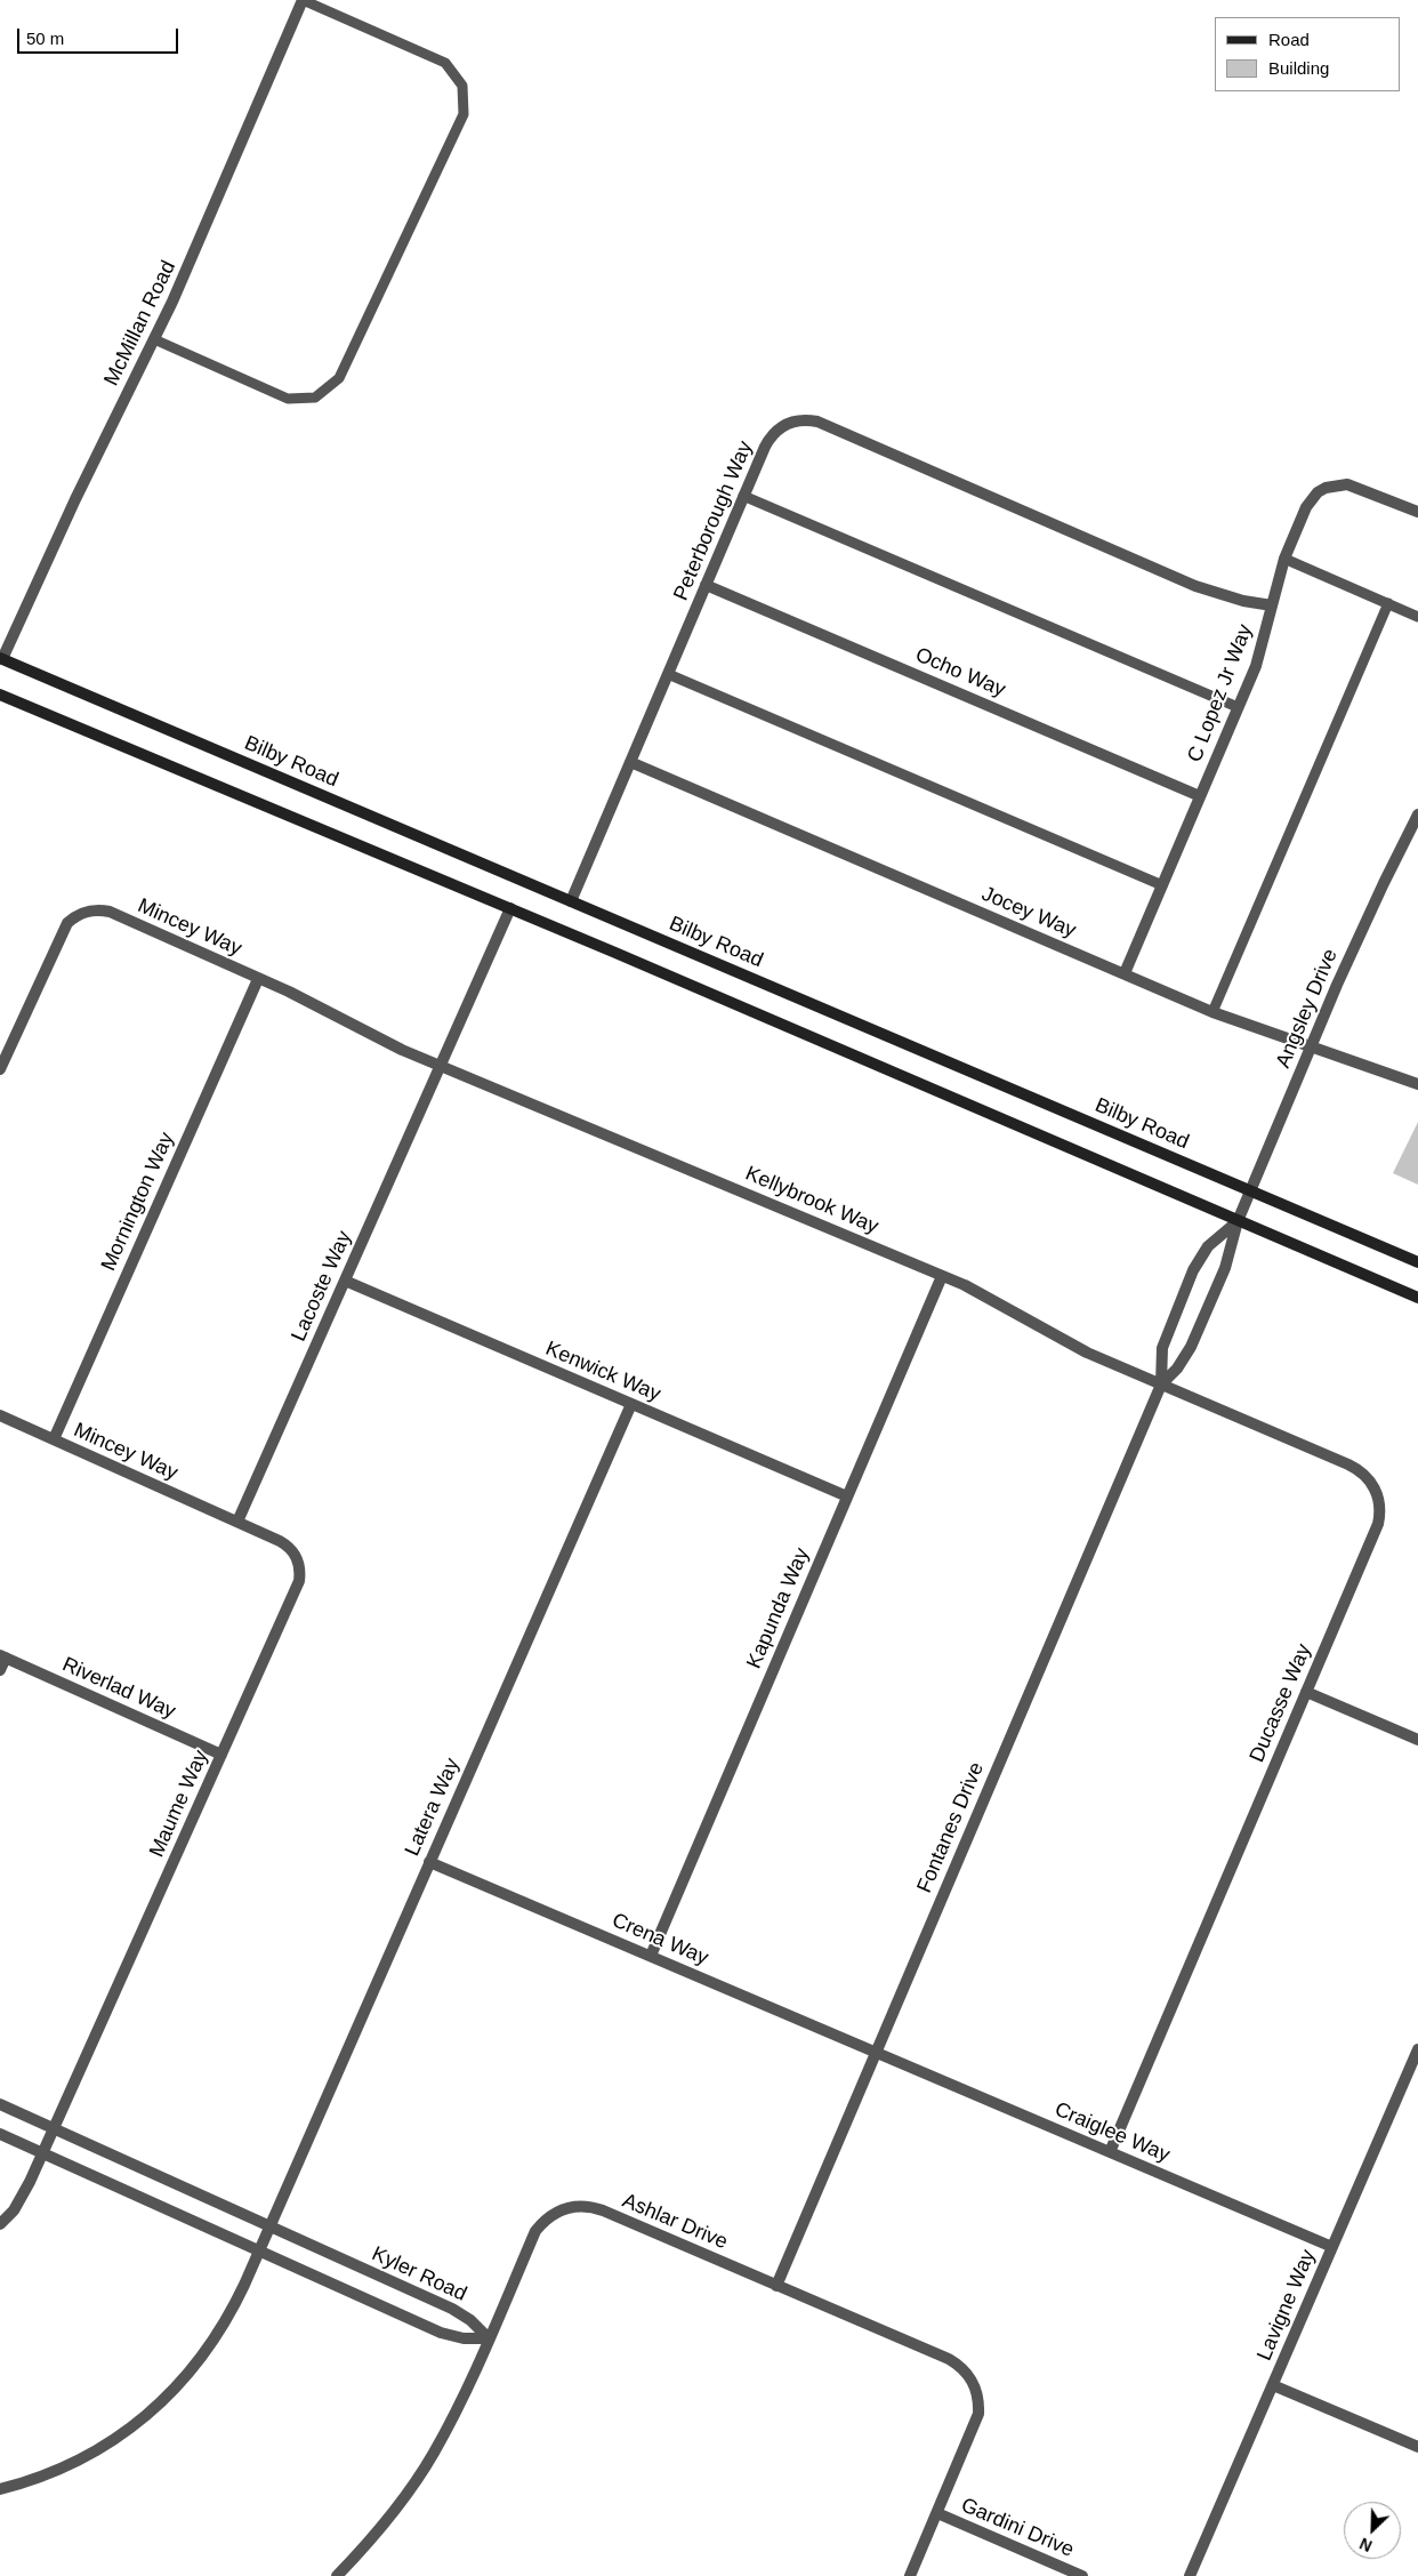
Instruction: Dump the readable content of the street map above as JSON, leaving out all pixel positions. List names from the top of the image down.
{
  "streets": {
    "main road": ["Bilby Road"],
    "street": [
      "McMillan Road",
      "Peterborough Way",
      "Ocho Way",
      "C Lopez Jr Way",
      "Jocey Way",
      "Mincey Way",
      "Angsley Drive",
      "Kellybrook Way",
      "Mornington Way",
      "Lacoste Way",
      "Kenwick Way",
      "Kapunda Way",
      "Riverlad Way",
      "Ducasse Way",
      "Maume Way",
      "Latera Way",
      "Fontanes Drive",
      "Crena Way",
      "Craiglee Way",
      "Ashlar Drive",
      "Kyler Road",
      "Lavigne Way",
      "Gardini Drive"
    ]
  },
  "crossings": [
    ["McMillan Road", "Bilby Road"],
    ["Peterborough Way", "Ocho Way"],
    ["Peterborough Way", "C Lopez Jr Way"],
    ["Peterborough Way", "Bilby Road"],
    ["Peterborough Way", "Jocey Way"],
    ["Ocho Way", "C Lopez Jr Way"],
    ["C Lopez Jr Way", "Jocey Way"],
    ["Bilby Road", "Angsley Drive"],
    ["Jocey Way", "Angsley Drive"],
    ["Mincey Way", "Kellybrook Way"],
    ["Mincey Way", "Mornington Way"],
    ["Mincey Way", "Lacoste Way"],
    ["Mincey Way", "Maume Way"],
    ["Angsley Drive", "Fontanes Drive"],
    ["Kellybrook Way", "Lacoste Way"],
    ["Kellybrook Way", "Kapunda Way"],
    ["Kellybrook Way", "Ducasse Way"],
    ["Kellybrook Way", "Fontanes Drive"],
    ["Lacoste Way", "Kenwick Way"],
    ["Lacoste Way", "Maume Way"],
    ["Kenwick Way", "Kapunda Way"],
    ["Kenwick Way", "Latera Way"],
    ["Kapunda Way", "Crena Way"],
    ["Riverlad Way", "Maume Way"],
    ["Ducasse Way", "Fontanes Drive"],
    ["Ducasse Way", "Craiglee Way"],
    ["Maume Way", "Kyler Road"],
    ["Latera Way", "Crena Way"],
    ["Latera Way", "Kyler Road"],
    ["Fontanes Drive", "Crena Way"],
    ["Fontanes Drive", "Craiglee Way"],
    ["Fontanes Drive", "Ashlar Drive"],
    ["Crena Way", "Craiglee Way"],
    ["Craiglee Way", "Lavigne Way"],
    ["Ashlar Drive", "Kyler Road"],
    ["Ashlar Drive", "Gardini Drive"]
  ],
  "legend": ["Road", "Building"],
  "scale_bar": "50 m",
  "north": "bottom left"
}
